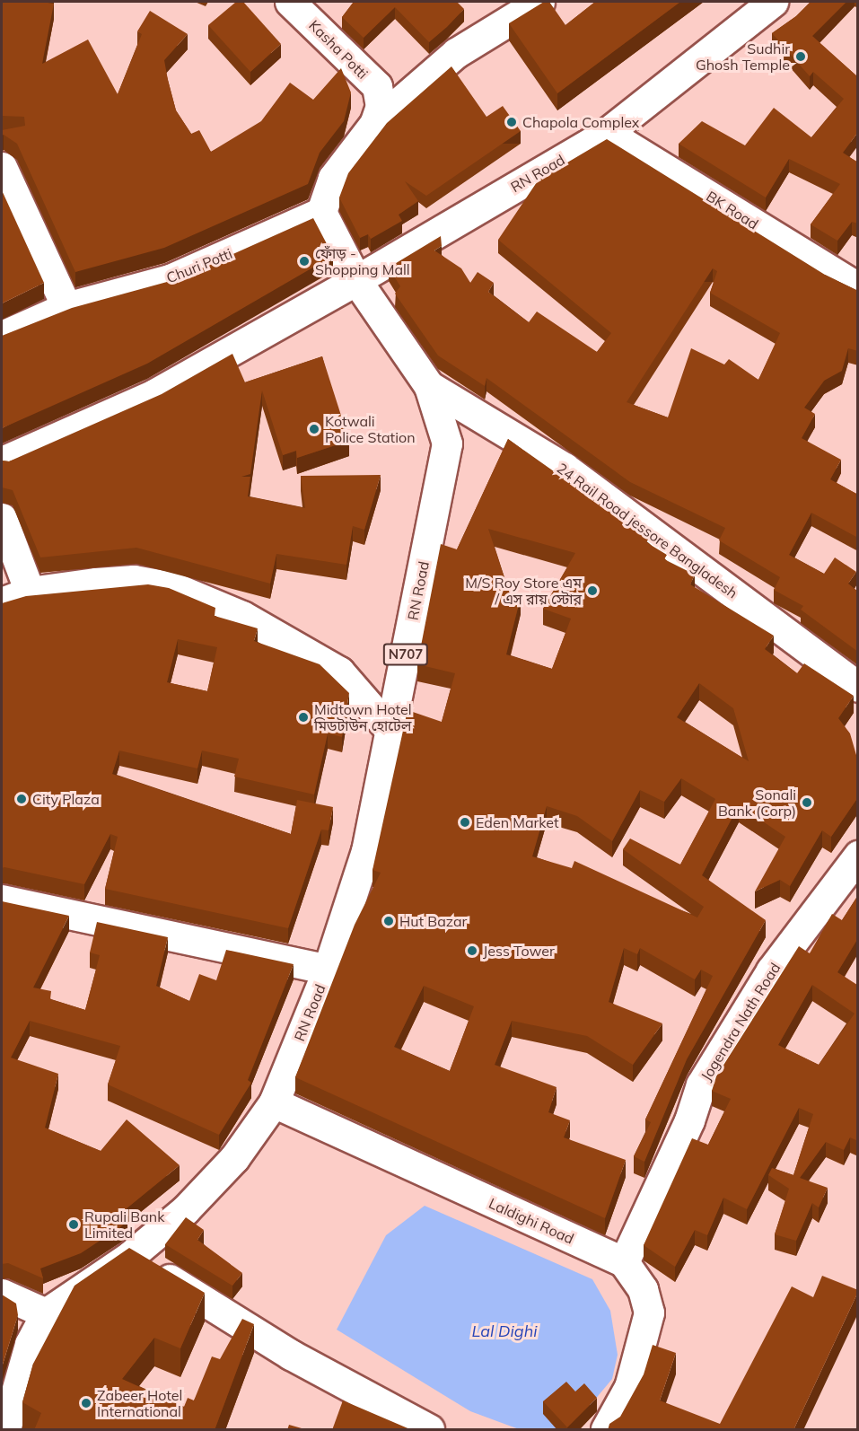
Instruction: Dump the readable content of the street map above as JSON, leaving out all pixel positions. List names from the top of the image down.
{
  "streets": {
    "main road": [
      "Kasha Potti",
      "RN Road",
      "BK Road",
      "Churi Potti",
      "24 Rail Road jessore Bangladesh",
      "N707",
      "Jogendra Nath Road",
      "Laldighi Road"
    ]
  },
  "crossings": [
    ["Kasha Potti", "Churi Potti"],
    ["RN Road", "BK Road"],
    ["RN Road", "24 Rail Road jessore Bangladesh"],
    ["RN Road", "Laldighi Road"],
    ["Jogendra Nath Road", "Laldighi Road"]
  ],
  "water": ["Lal Dighi"],
  "places": [
    "Sudhir Ghosh Temple",
    "Chapola Complex",
    "ফোঁড় - Shopping Mall",
    "Kotwali Police Station",
    "M/S Roy Store এম / এস রায় স্টোর",
    "Midtown Hotel মিডটাউন হোটেল",
    "City Plaza",
    "Sonali Bank (Corp)",
    "Eden Market",
    "Hut Bazar",
    "Jess Tower",
    "Rupali Bank Limited",
    "Zabeer Hotel International"
  ]
}
